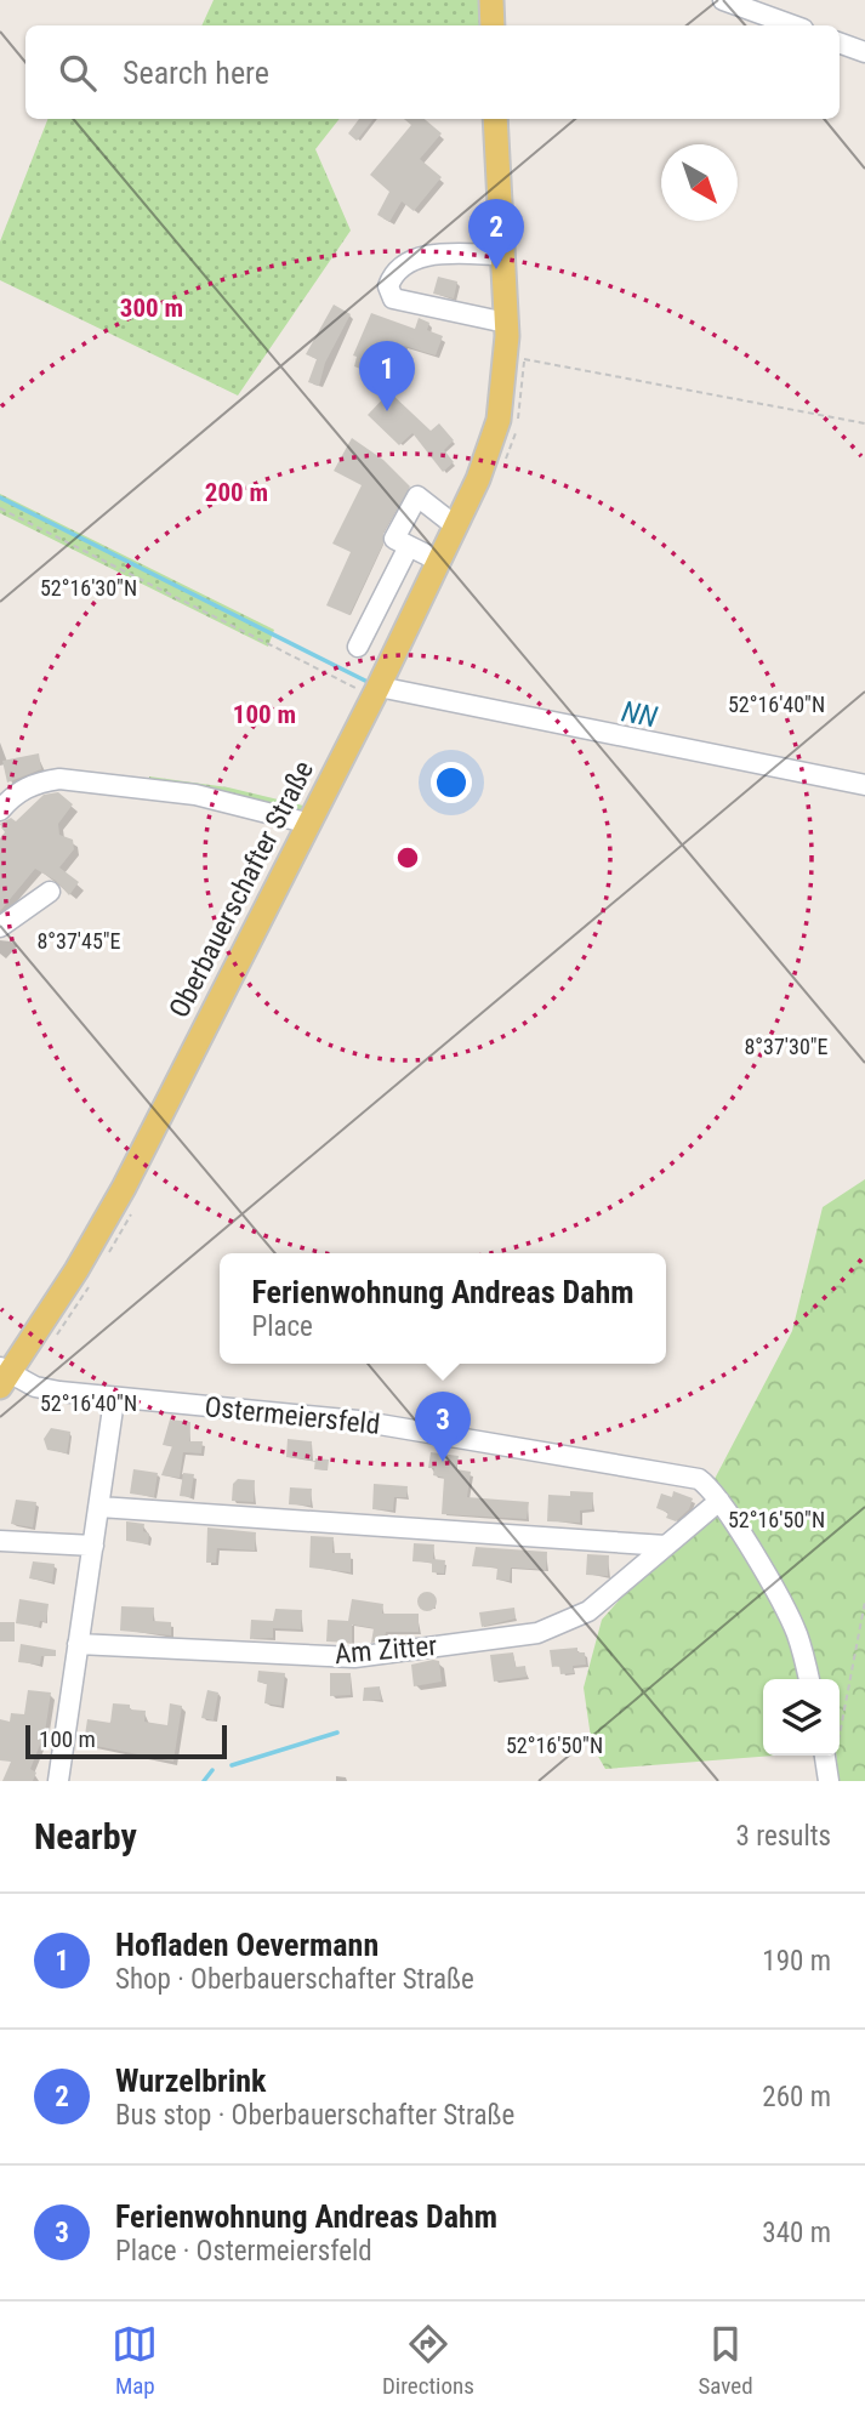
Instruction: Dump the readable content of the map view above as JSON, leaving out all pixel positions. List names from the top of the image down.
{
  "streets": {
    "main road": ["Oberbauerschafter Straße"],
    "street": ["Ostermeiersfeld", "Am Zitter"]
  },
  "crossings": [
    ["Oberbauerschafter Straße", "Ostermeiersfeld"],
    ["Ostermeiersfeld", "Am Zitter"]
  ],
  "water": ["NN"],
  "scale_bar": "100 m",
  "north": "bottom right",
  "page": {
    "search": "Search here",
    "pins": ["2", "1", "3"],
    "popup": ["Ferienwohnung Andreas Dahm", "Place"],
    "scale": "100 m",
    "heading": ["Nearby", "3 results"],
    "list": [
      {
        "mark": "1",
        "name": "Hofladen Oevermann",
        "note": "Shop · Oberbauerschafter Straße",
        "value": "190 m"
      },
      {
        "mark": "2",
        "name": "Wurzelbrink",
        "note": "Bus stop · Oberbauerschafter Straße",
        "value": "260 m"
      },
      {
        "mark": "3",
        "name": "Ferienwohnung Andreas Dahm",
        "note": "Place · Ostermeiersfeld",
        "value": "340 m"
      }
    ],
    "nav": ["Map", "Directions", "Saved"]
  },
  "coordinates": [
    "52°16'30\"N",
    "52°16'40\"N",
    "8°37'45\"E",
    "8°37'30\"E",
    "52°16'50\"N"
  ],
  "rings": ["300 m", "200 m", "100 m"]
}
